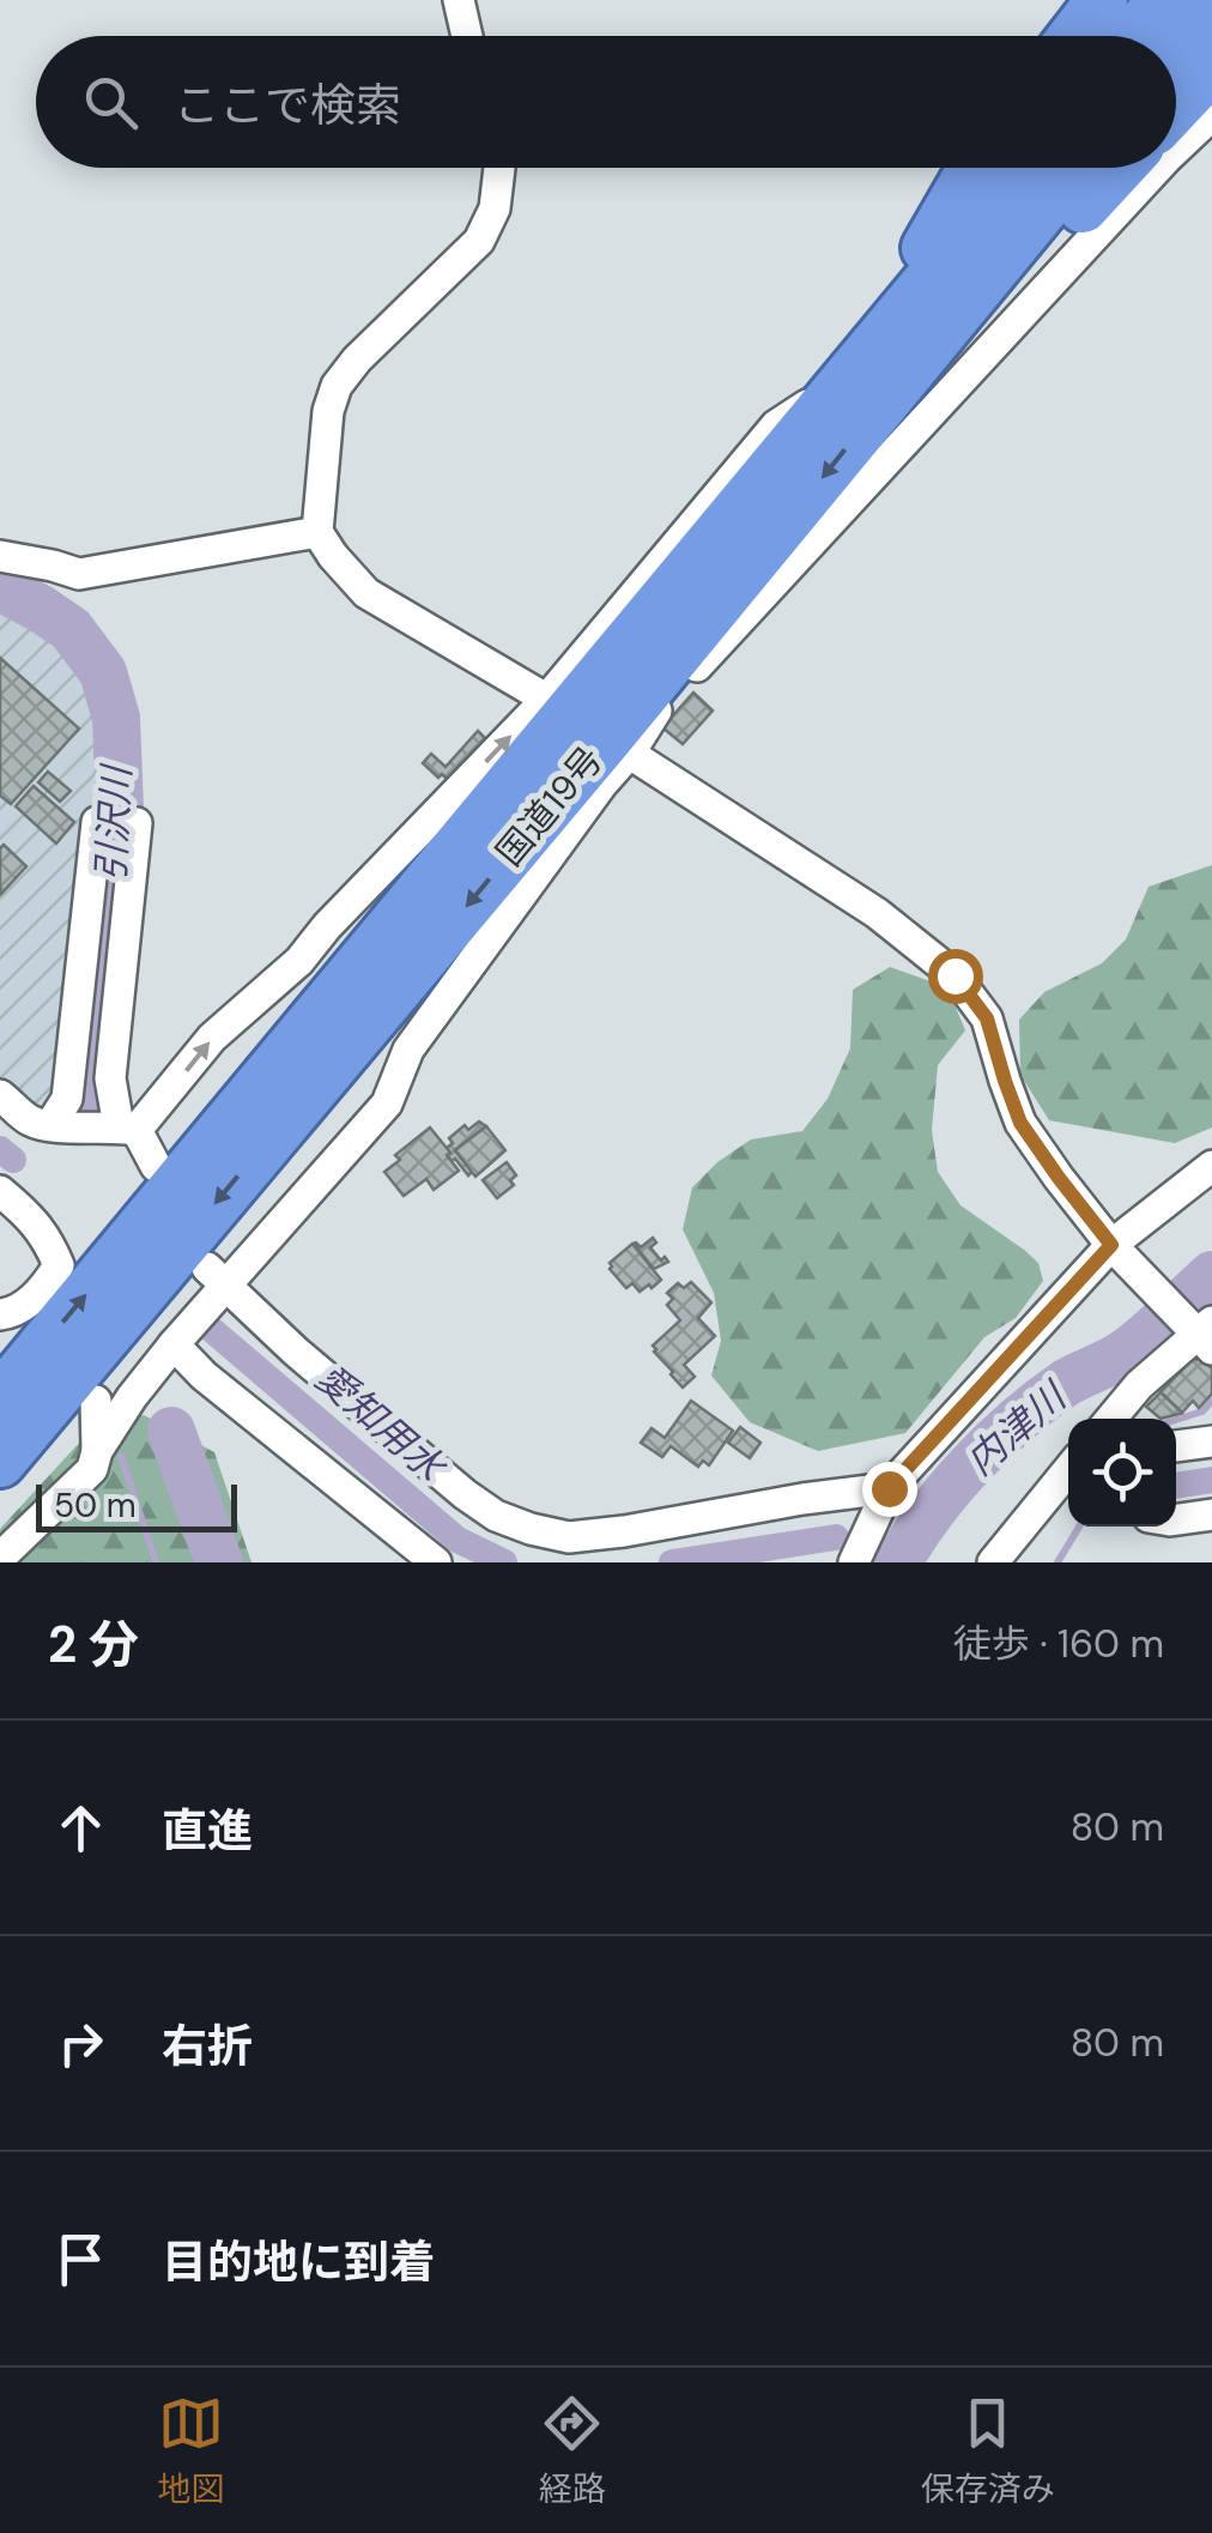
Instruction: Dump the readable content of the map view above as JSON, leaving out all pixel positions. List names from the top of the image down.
{
  "streets": {
    "highway": ["国道19号"]
  },
  "water": ["引沢川", "愛知用水", "内津川"],
  "scale_bar": "50 m",
  "page": {
    "search": "ここで検索",
    "scale": "50 m",
    "heading": ["2 分", "徒歩 · 160 m"],
    "list": [
      ["直進", "80 m"],
      ["右折", "80 m"],
      "目的地に到着"
    ],
    "nav": ["地図", "経路", "保存済み"]
  }
}
